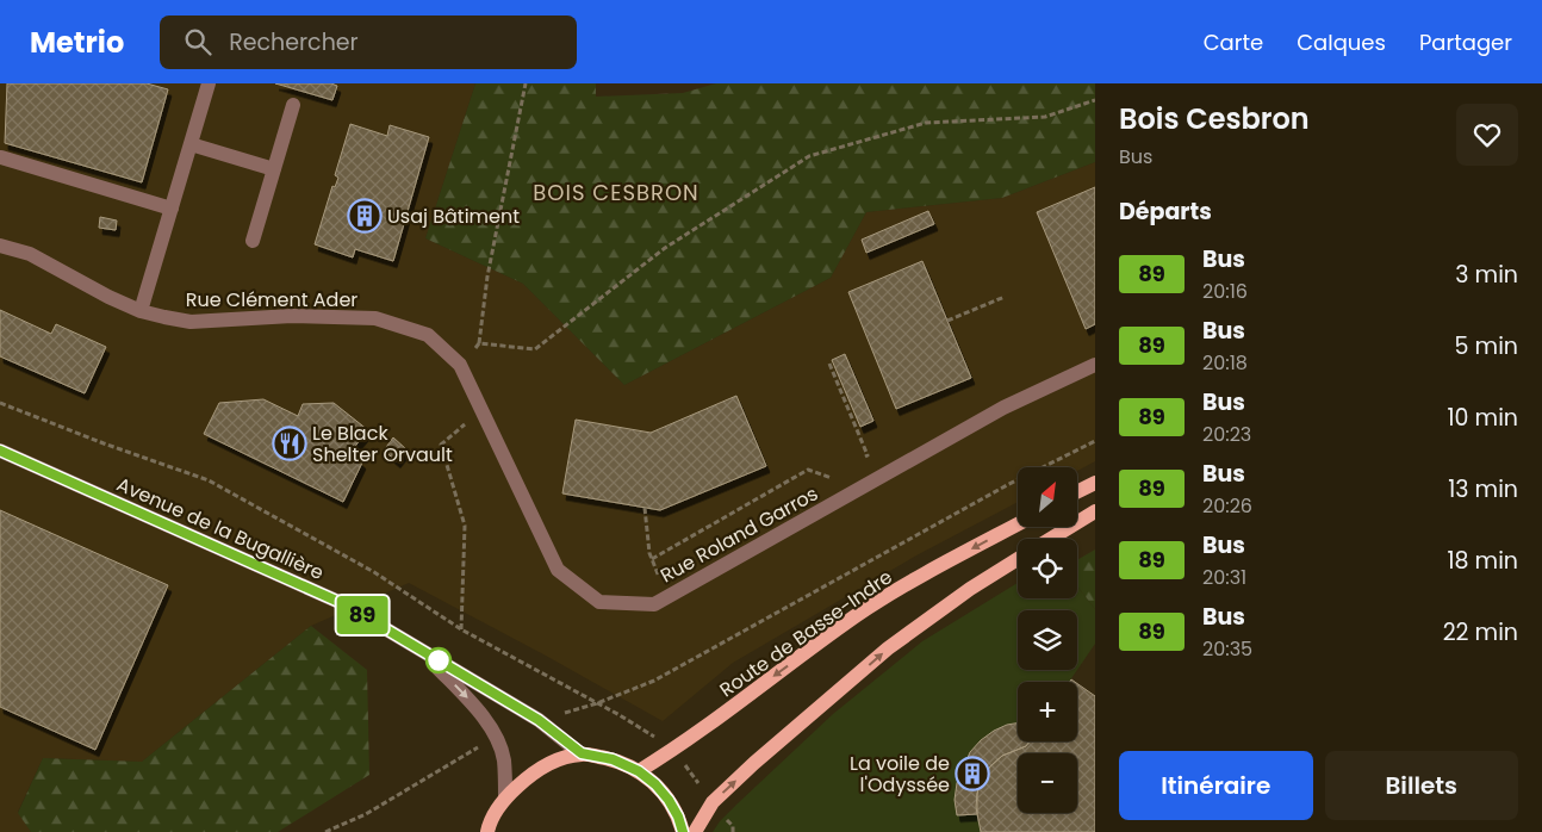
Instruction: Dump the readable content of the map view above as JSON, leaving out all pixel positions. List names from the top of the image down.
{
  "streets": {
    "main road": ["Route de Basse-Indre"],
    "street": ["Rue Clément Ader", "Avenue de la Bugallière", "Rue Roland Garros"]
  },
  "crossings": [
    ["Rue Clément Ader", "Rue Roland Garros"]
  ],
  "districts": ["BOIS CESBRON"],
  "places": {
    "building": ["Usaj Bâtiment", "La voile de l'Odyssée"],
    "restaurant": ["Le Black Shelter Orvault"]
  },
  "lines": ["bus line 89"],
  "north": "top right",
  "page": {
    "header": "Metrio",
    "search": "Rechercher",
    "nav": ["Carte", "Calques", "Partager"],
    "on_map": "89",
    "heading": [
      ["Bois Cesbron", "Bus"],
      "Départs"
    ],
    "list": [
      {
        "mark": "89",
        "name": "Bus",
        "note": "20:16",
        "value": "3 min"
      },
      {
        "mark": "89",
        "name": "Bus",
        "note": "20:18",
        "value": "5 min"
      },
      {
        "mark": "89",
        "name": "Bus",
        "note": "20:23",
        "value": "10 min"
      },
      {
        "mark": "89",
        "name": "Bus",
        "note": "20:26",
        "value": "13 min"
      },
      {
        "mark": "89",
        "name": "Bus",
        "note": "20:31",
        "value": "18 min"
      },
      {
        "mark": "89",
        "name": "Bus",
        "note": "20:35",
        "value": "22 min"
      }
    ],
    "map_buttons": ["+", "−"],
    "buttons": ["Itinéraire", "Billets"]
  }
}
